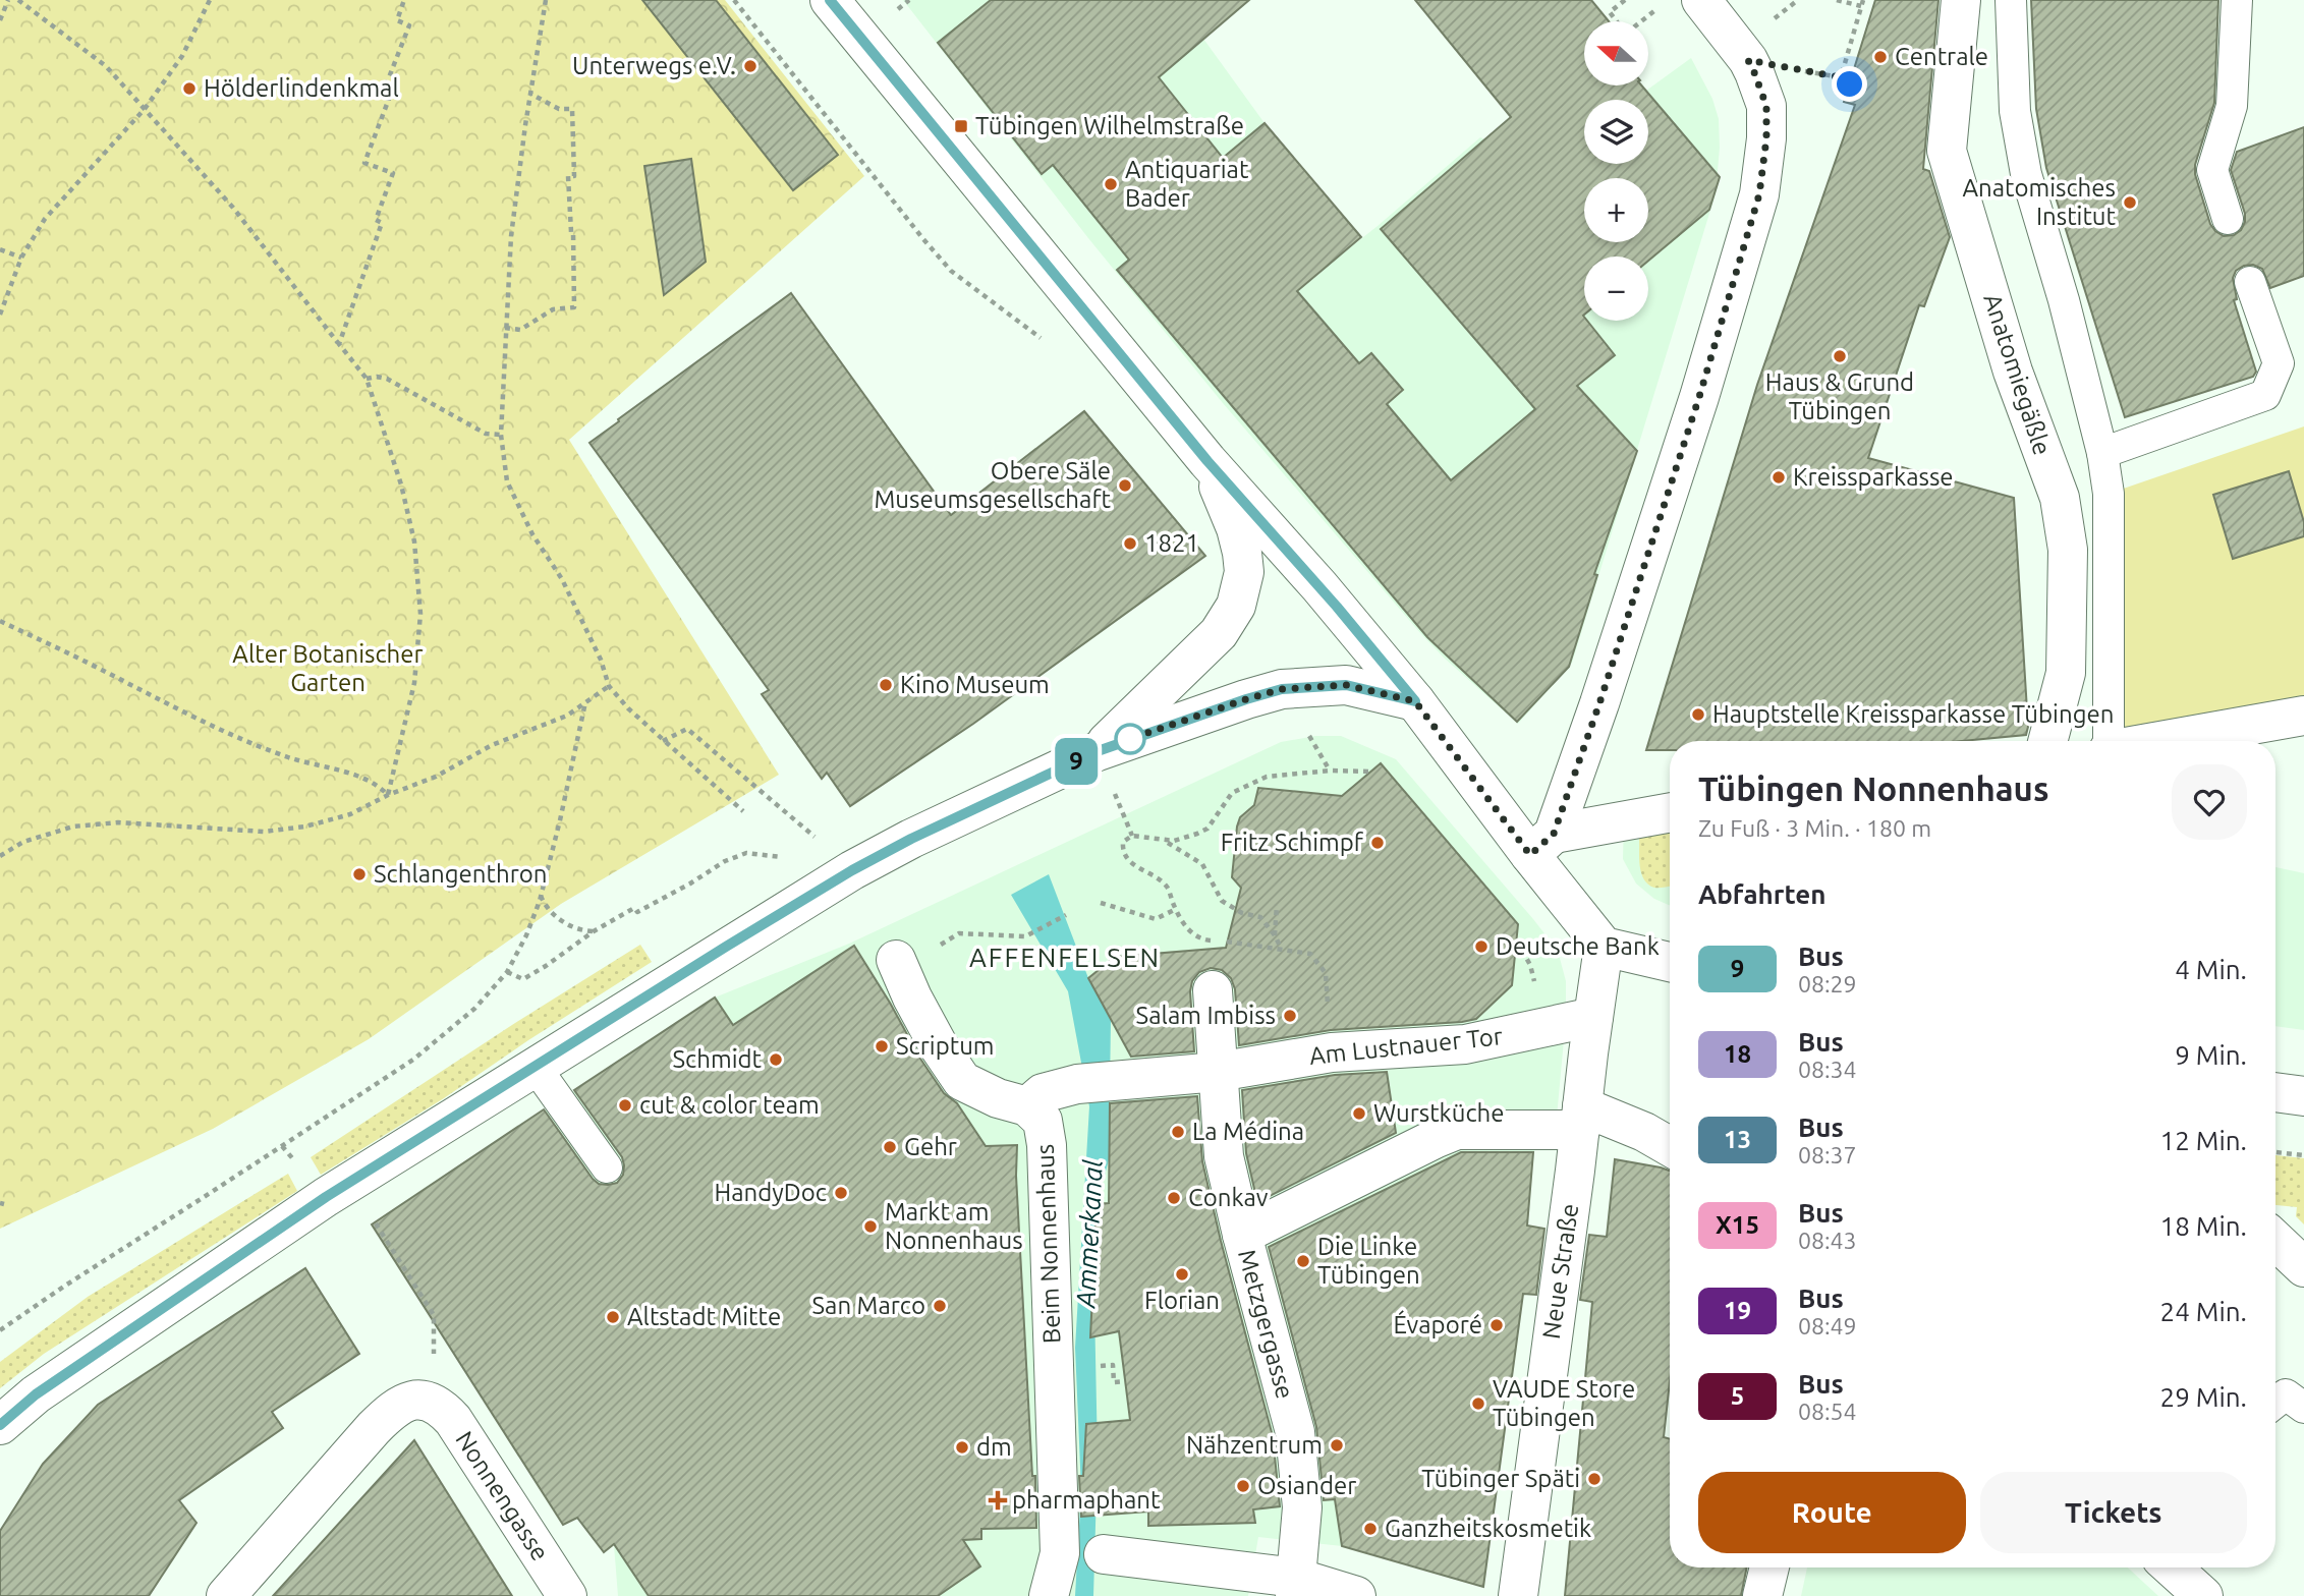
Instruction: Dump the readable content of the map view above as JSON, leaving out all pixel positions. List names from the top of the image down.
{
  "streets": {
    "street": [
      "Anatomiegäßle",
      "Am Lustnauer Tor",
      "Beim Nonnenhaus",
      "Neue Straße",
      "Metzgergasse",
      "Nonnengasse"
    ]
  },
  "crossings": [
    ["Am Lustnauer Tor", "Neue Straße"],
    ["Am Lustnauer Tor", "Metzgergasse"]
  ],
  "districts": ["AFFENFELSEN"],
  "water": ["Ammerkanal"],
  "parks": ["Alter Botanischer Garten"],
  "places": {
    "other": [
      "Centrale",
      "Unterwegs e.V.",
      "Hölderlindenkmal",
      "Antiquariat Bader",
      "Anatomisches Institut",
      "Haus & Grund Tübingen",
      "Kreissparkasse",
      "Obere Säle Museumsgesellschaft",
      "1821",
      "Kino Museum",
      "Hauptstelle Kreissparkasse Tübingen",
      "Fritz Schimpf",
      "Schlangenthron",
      "Deutsche Bank",
      "Salam Imbiss",
      "Scriptum",
      "Schmidt",
      "cut & color team",
      "Wurstküche",
      "La Médina",
      "Gehr",
      "HandyDoc",
      "Conkav",
      "Markt am Nonnenhaus",
      "Die Linke Tübingen",
      "Florian",
      "San Marco",
      "Altstadt Mitte",
      "Évaporé",
      "VAUDE Store Tübingen",
      "Nähzentrum",
      "dm",
      "Tübinger Späti",
      "Osiander",
      "Ganzheitskosmetik"
    ],
    "transit": ["Tübingen Wilhelmstraße"],
    "health": ["pharmaphant"]
  },
  "lines": ["bus line 9"],
  "north": "left",
  "page": {
    "on_map": "9",
    "map_buttons": ["+", "−"],
    "heading": [
      ["Tübingen Nonnenhaus", "Zu Fuß · 3 Min. · 180 m"],
      "Abfahrten"
    ],
    "list": [
      {
        "mark": "9",
        "name": "Bus",
        "note": "08:29",
        "value": "4 Min."
      },
      {
        "mark": "18",
        "name": "Bus",
        "note": "08:34",
        "value": "9 Min."
      },
      {
        "mark": "13",
        "name": "Bus",
        "note": "08:37",
        "value": "12 Min."
      },
      {
        "mark": "X15",
        "name": "Bus",
        "note": "08:43",
        "value": "18 Min."
      },
      {
        "mark": "19",
        "name": "Bus",
        "note": "08:49",
        "value": "24 Min."
      },
      {
        "mark": "5",
        "name": "Bus",
        "note": "08:54",
        "value": "29 Min."
      }
    ],
    "buttons": ["Route", "Tickets"]
  }
}
